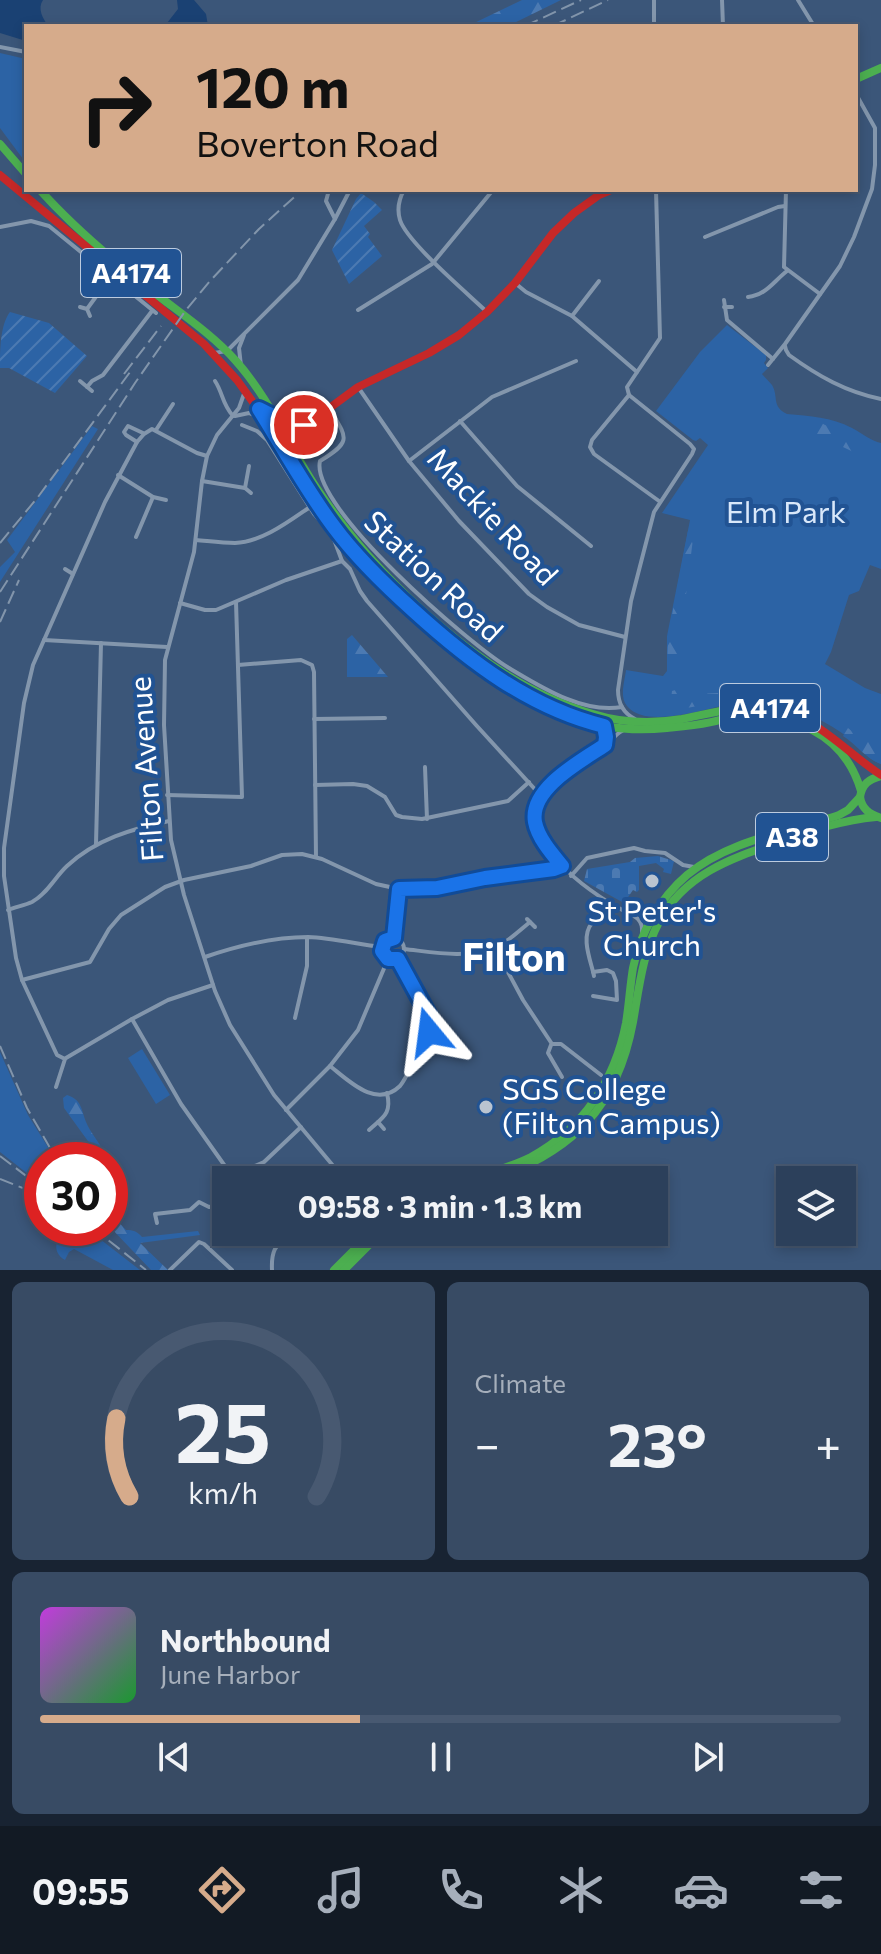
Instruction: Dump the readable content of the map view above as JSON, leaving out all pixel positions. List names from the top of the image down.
{
  "streets": {
    "main road": ["A4174", "Station Road", "A38"],
    "street": ["Mackie Road", "Filton Avenue"]
  },
  "crossings": [
    ["A4174", "Station Road"],
    ["A4174", "A38"],
    ["Station Road", "Filton Avenue"]
  ],
  "districts": ["Filton"],
  "parks": ["Elm Park"],
  "places": ["St Peter's Church", "SGS College (Filton Campus)"],
  "page": {
    "turn": ["120 m", "Boverton Road"],
    "limit": "30",
    "trip": "09:58 · 3 min · 1.3 km",
    "tile": "Climate",
    "heat": ["−", "23°", "+"],
    "song": ["Northbound", "June Harbor"],
    "tabs": "09:55",
    "gauge": ["25", "km/h"]
  }
}
